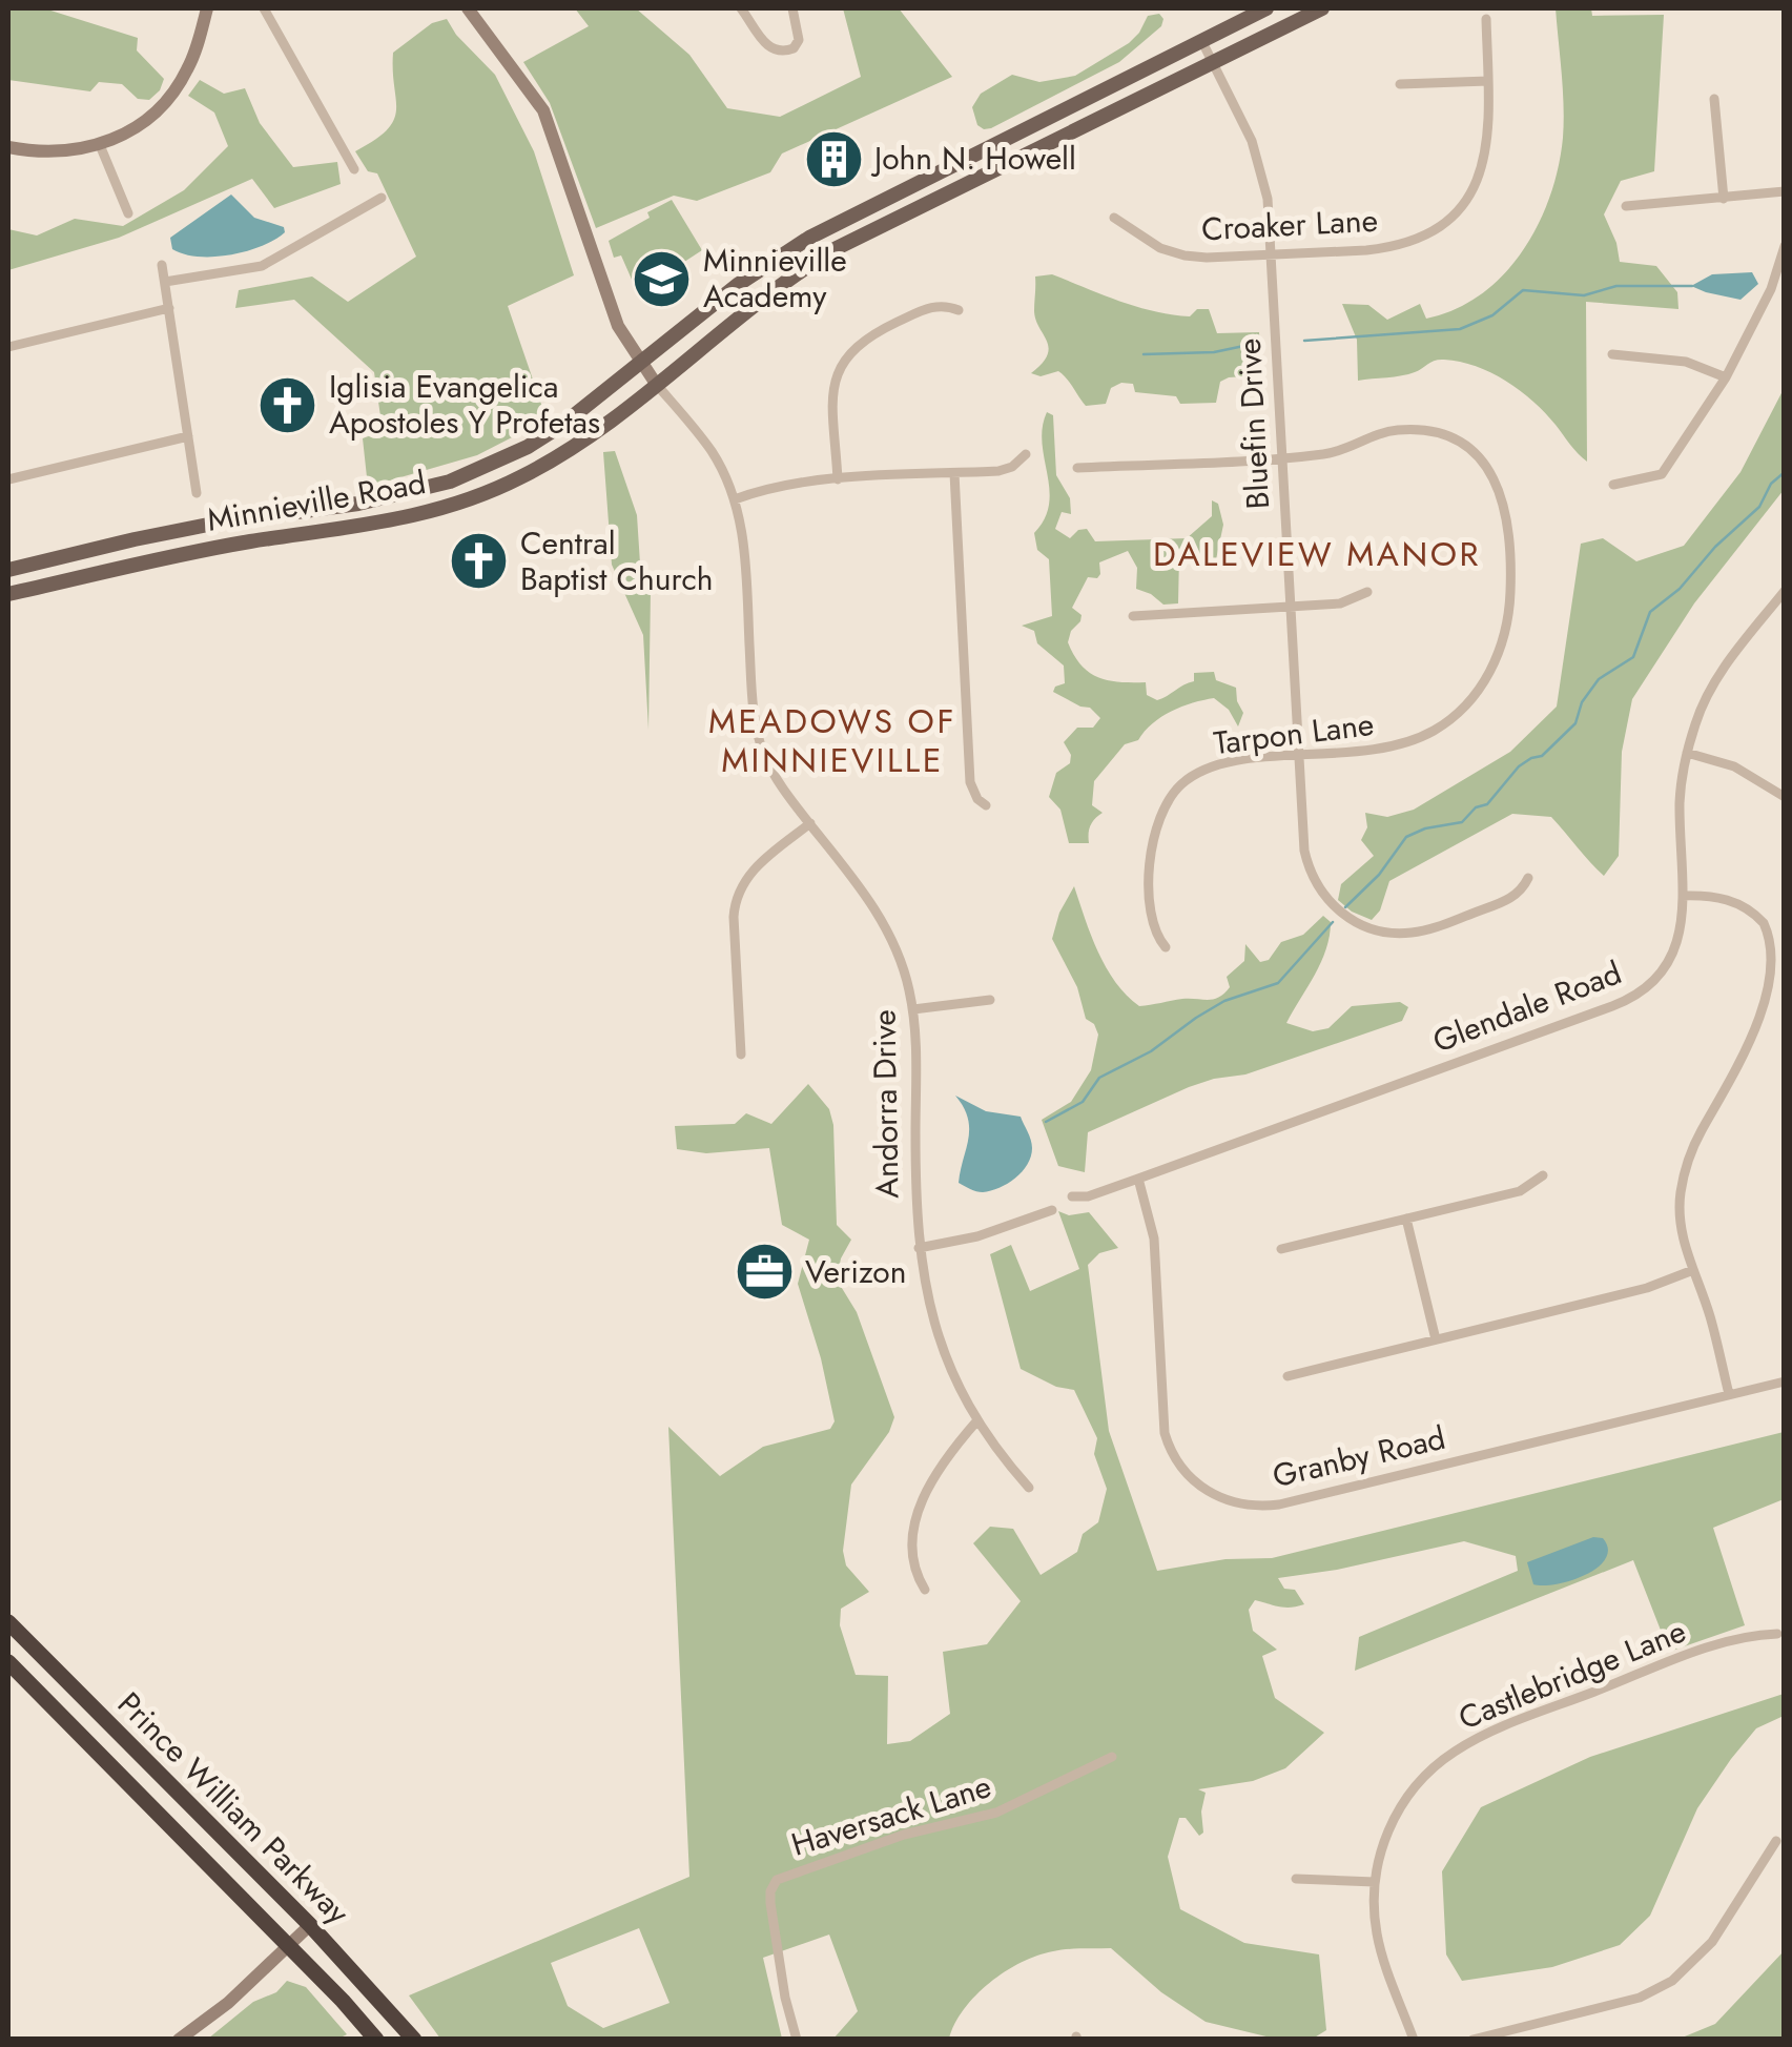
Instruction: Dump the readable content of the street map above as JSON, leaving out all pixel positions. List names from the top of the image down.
{
  "streets": {
    "highway": ["Prince William Parkway"],
    "main road": ["Minnieville Road"],
    "street": [
      "Croaker Lane",
      "Bluefin Drive",
      "Tarpon Lane",
      "Glendale Road",
      "Andorra Drive",
      "Granby Road",
      "Castlebridge Lane",
      "Haversack Lane"
    ]
  },
  "crossings": [
    ["Croaker Lane", "Bluefin Drive"],
    ["Bluefin Drive", "Minnieville Road"],
    ["Bluefin Drive", "Tarpon Lane"],
    ["Minnieville Road", "Andorra Drive"],
    ["Glendale Road", "Granby Road"]
  ],
  "districts": ["DALEVIEW MANOR", "MEADOWS OF MINNIEVILLE"],
  "places": {
    "building": ["John N. Howell"],
    "school or university": ["Minnieville Academy"],
    "church": ["Iglisia Evangelica Apostoles Y Profetas", "Central Baptist Church"],
    "office": ["Verizon"]
  }
}
